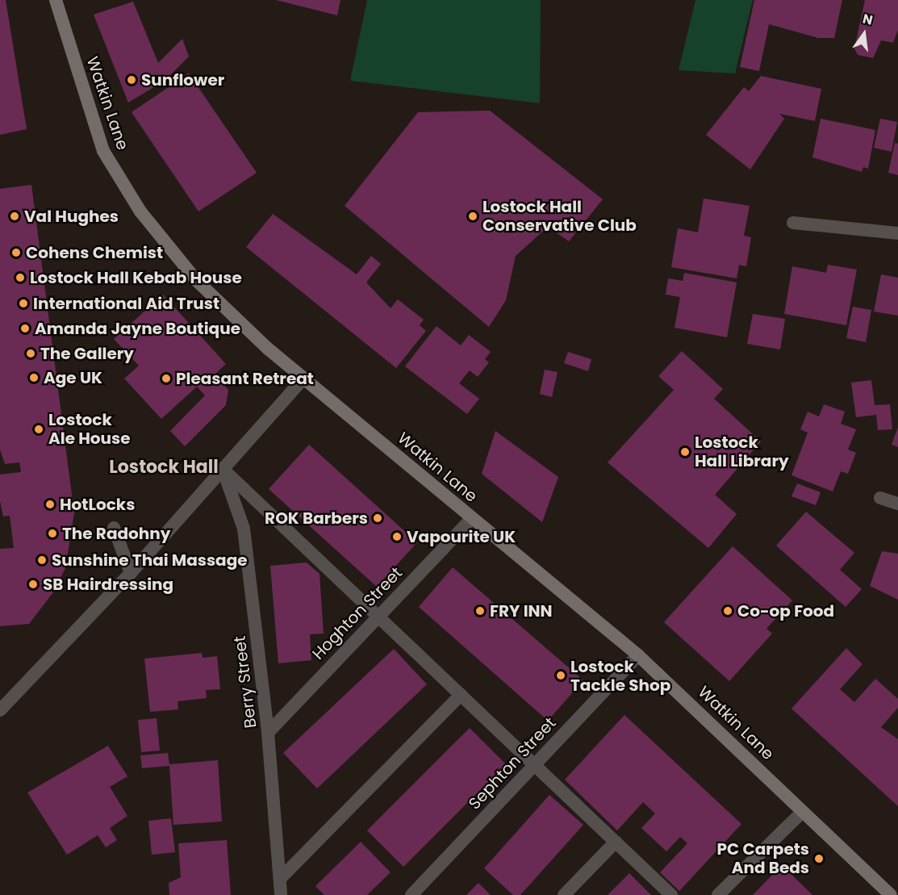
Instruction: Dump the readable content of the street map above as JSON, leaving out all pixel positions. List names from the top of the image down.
{
  "streets": {
    "main road": ["Watkin Lane"],
    "street": ["Hoghton Street", "Berry Street", "Sephton Street"]
  },
  "crossings": [
    ["Watkin Lane", "Hoghton Street"],
    ["Watkin Lane", "Sephton Street"],
    ["Hoghton Street", "Berry Street"]
  ],
  "districts": ["Lostock Hall"],
  "places": [
    "Sunflower",
    "Val Hughes",
    "Lostock Hall Conservative Club",
    "Cohens Chemist",
    "Lostock Hall Kebab House",
    "International Aid Trust",
    "Amanda Jayne Boutique",
    "The Gallery",
    "Age UK",
    "Pleasant Retreat",
    "Lostock Ale House",
    "Lostock Hall Library",
    "HotLocks",
    "ROK Barbers",
    "The Radohny",
    "Vapourite UK",
    "Sunshine Thai Massage",
    "SB Hairdressing",
    "FRY INN",
    "Co-op Food",
    "Lostock Tackle Shop",
    "PC Carpets And Beds"
  ],
  "north": "top"
}
